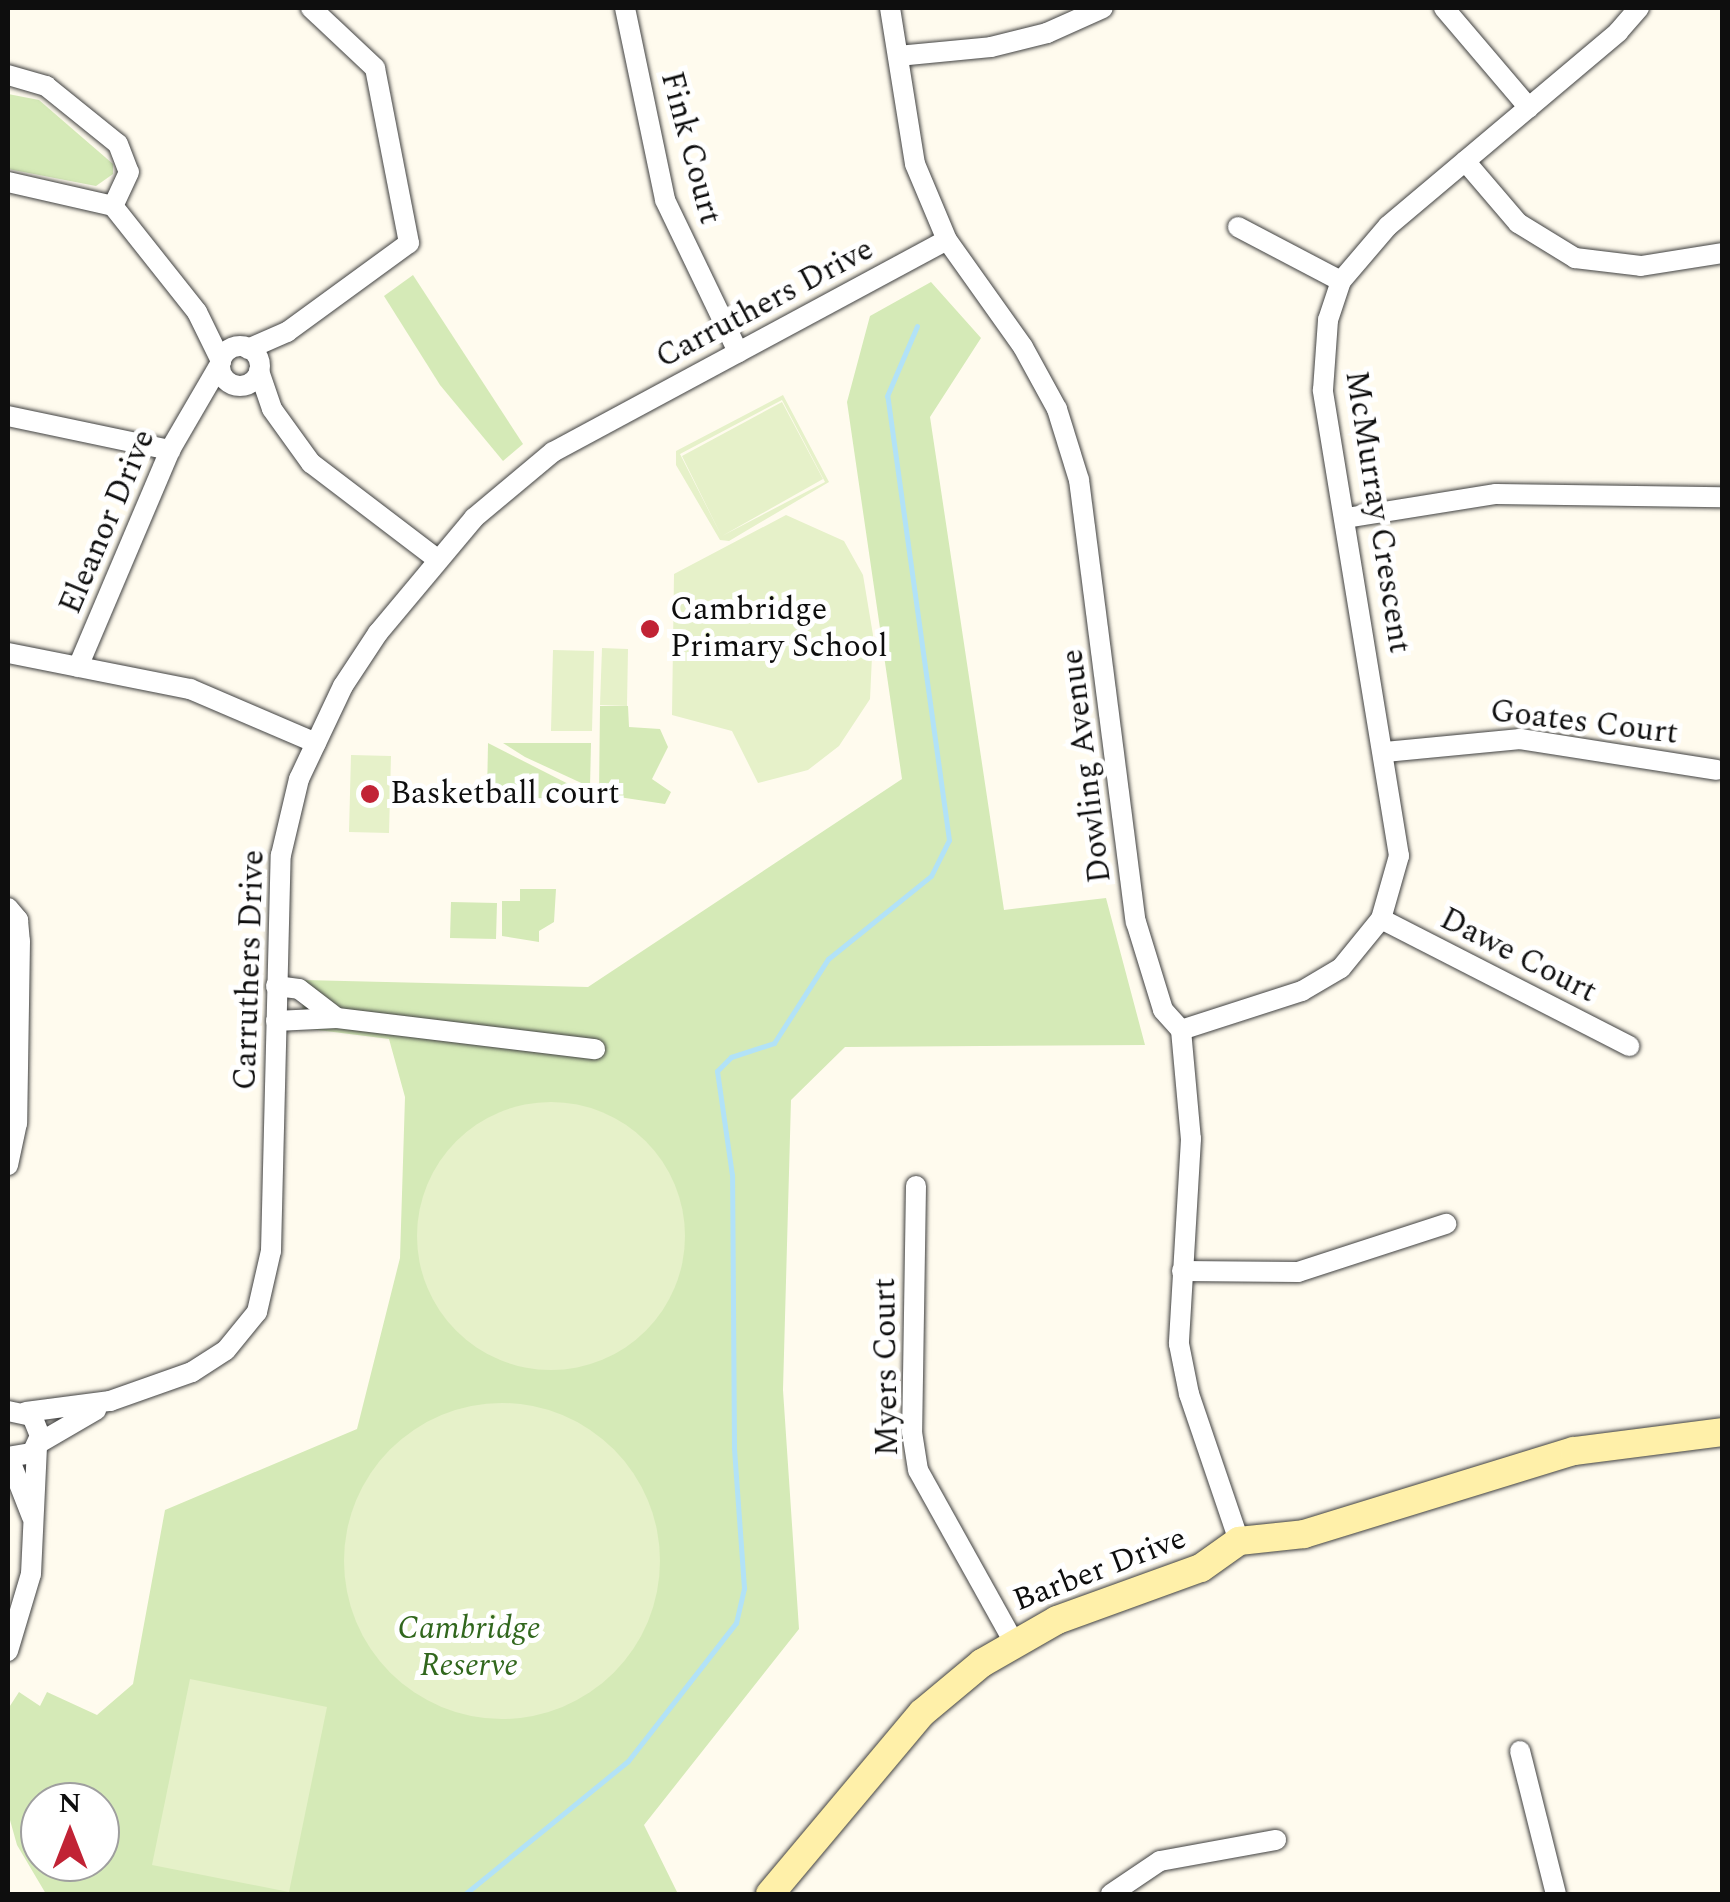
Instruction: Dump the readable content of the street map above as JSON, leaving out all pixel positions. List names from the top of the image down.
{
  "streets": {
    "street": [
      "Fink Court",
      "Carruthers Drive",
      "McMurray Crescent",
      "Eleanor Drive",
      "Goates Court",
      "Dowling Avenue",
      "Dawe Court",
      "Myers Court",
      "Barber Drive"
    ]
  },
  "crossings": [
    ["Fink Court", "Carruthers Drive"],
    ["Carruthers Drive", "Dowling Avenue"],
    ["McMurray Crescent", "Goates Court"],
    ["McMurray Crescent", "Dowling Avenue"],
    ["McMurray Crescent", "Dawe Court"],
    ["Dowling Avenue", "Barber Drive"],
    ["Myers Court", "Barber Drive"]
  ],
  "parks": ["Cambridge Reserve"],
  "places": ["Cambridge Primary School", "Basketball court"],
  "north": "top"
}
